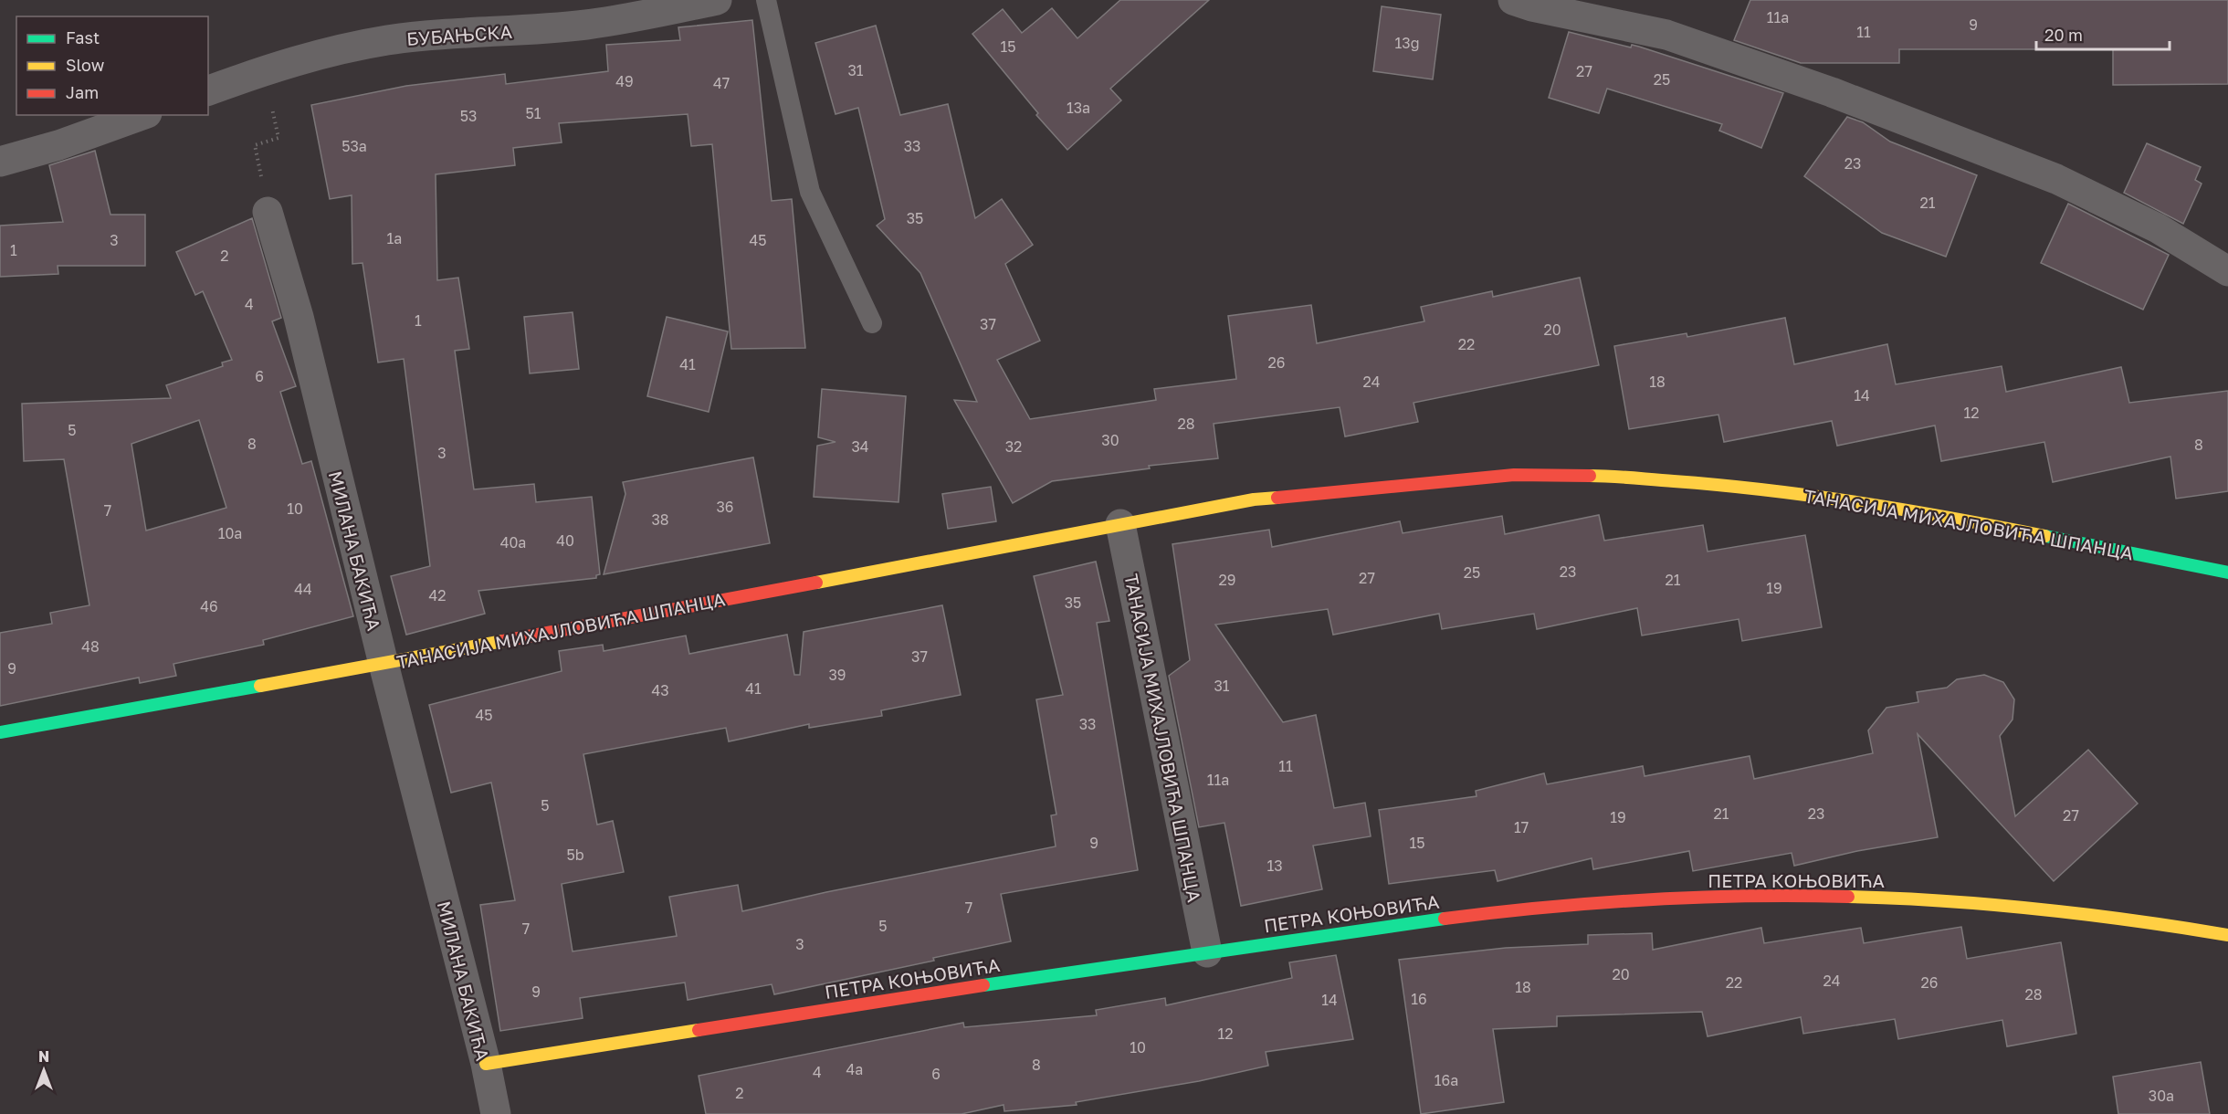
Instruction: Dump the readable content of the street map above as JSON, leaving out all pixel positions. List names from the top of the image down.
{
  "streets": {
    "street": [
      "БУБАЊСКА",
      "ТАНАСИЈА МИХАЈЛОВИЋА ШПАНЦА",
      "МИЛАНА БАКИЋА",
      "ПЕТРА КОЊОВИЋА"
    ]
  },
  "crossings": [
    ["ТАНАСИЈА МИХАЈЛОВИЋА ШПАНЦА", "МИЛАНА БАКИЋА"],
    ["ТАНАСИЈА МИХАЈЛОВИЋА ШПАНЦА", "ПЕТРА КОЊОВИЋА"],
    ["МИЛАНА БАКИЋА", "ПЕТРА КОЊОВИЋА"]
  ],
  "house_numbers": [
    "11a",
    "9",
    "11",
    "13g",
    "15",
    "31",
    "27",
    "25",
    "49",
    "47",
    "13a",
    "51",
    "53",
    "53a",
    "33",
    "23",
    "21",
    "35",
    "1a",
    "3",
    "45",
    "1",
    "2",
    "4",
    "1",
    "37",
    "20",
    "22",
    "26",
    "41",
    "6",
    "24",
    "18",
    "14",
    "12",
    "28",
    "5",
    "30",
    "8",
    "8",
    "34",
    "32",
    "3",
    "36",
    "10",
    "7",
    "38",
    "10a",
    "40",
    "40a",
    "23",
    "25",
    "27",
    "29",
    "21",
    "19",
    "44",
    "42",
    "35",
    "46",
    "48",
    "37",
    "9",
    "39",
    "31",
    "41",
    "43",
    "45",
    "33",
    "11",
    "11a",
    "5",
    "21",
    "23",
    "27",
    "19",
    "17",
    "9",
    "15",
    "5b",
    "13",
    "7",
    "5",
    "7",
    "3",
    "20",
    "24",
    "22",
    "26",
    "18",
    "9",
    "28",
    "16",
    "14",
    "12",
    "10",
    "8",
    "4a",
    "4",
    "6",
    "16a",
    "2",
    "30a"
  ],
  "legend": ["Fast", "Slow", "Jam"],
  "scale_bar": "20 m",
  "north": "top"
}
